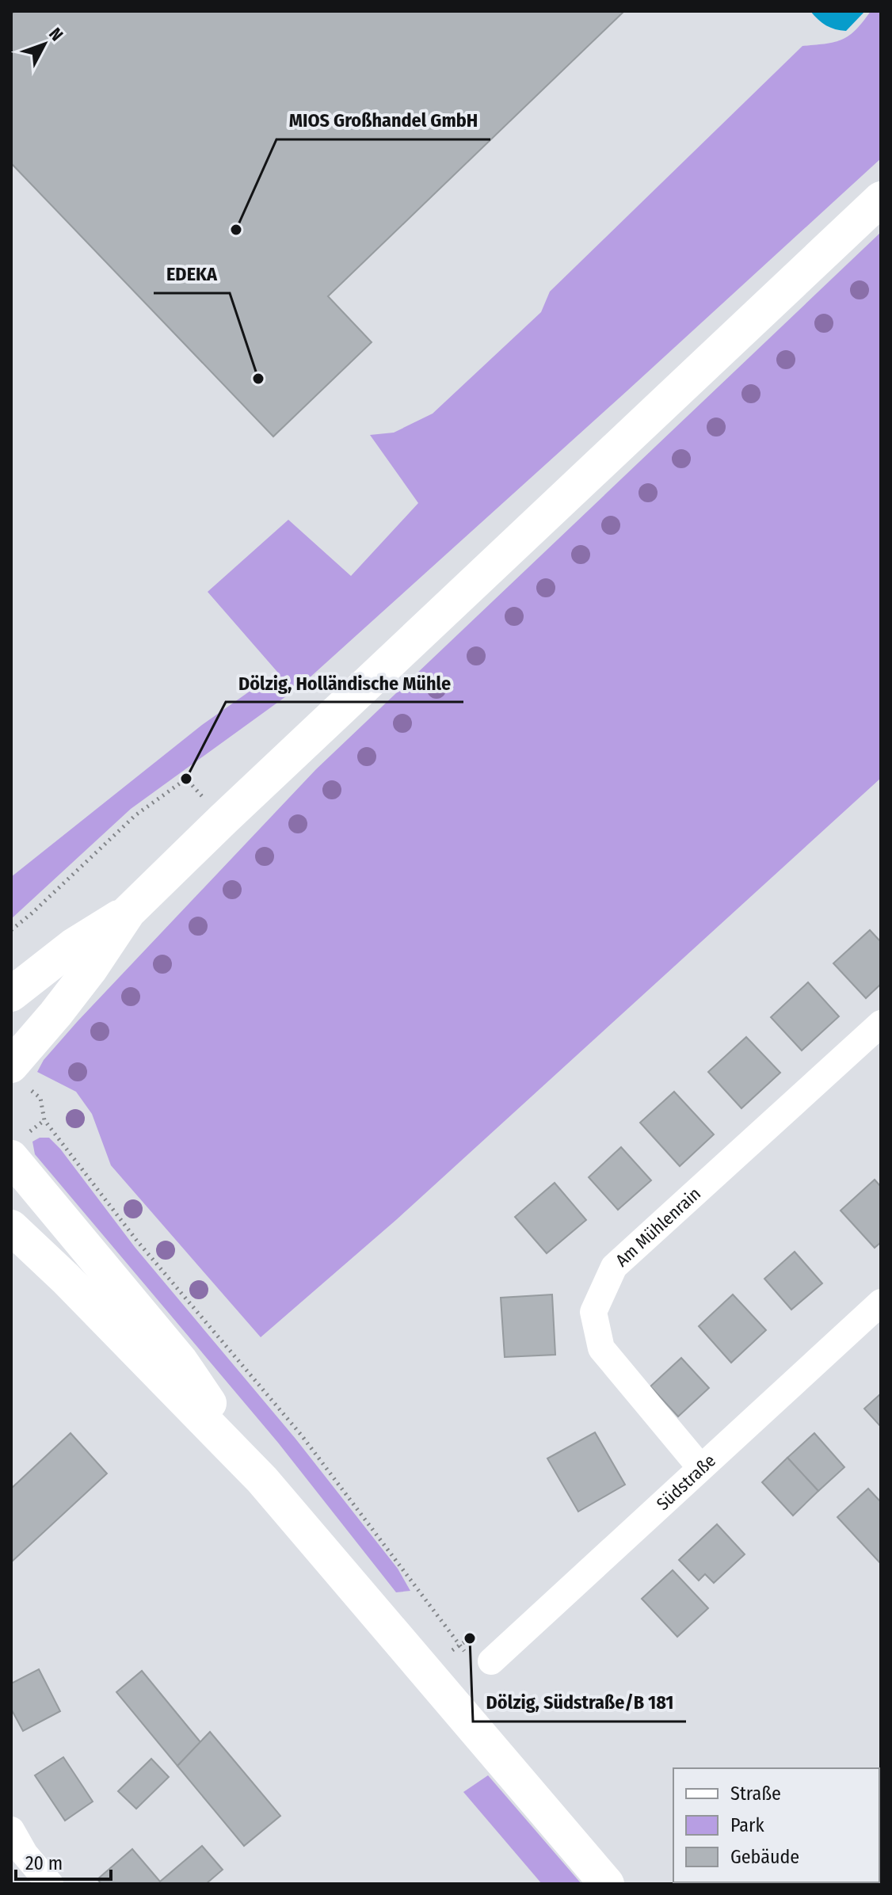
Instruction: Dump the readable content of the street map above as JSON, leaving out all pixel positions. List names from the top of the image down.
{
  "streets": {
    "street": ["Am Mühlenrain", "Südstraße"]
  },
  "crossings": [
    ["Am Mühlenrain", "Südstraße"]
  ],
  "places": [
    "MIOS Großhandel GmbH",
    "EDEKA",
    "Dölzig, Holländische Mühle",
    "Dölzig, Südstraße/B 181"
  ],
  "legend": ["Straße", "Park", "Gebäude"],
  "scale_bar": "20 m",
  "north": "top right"
}
